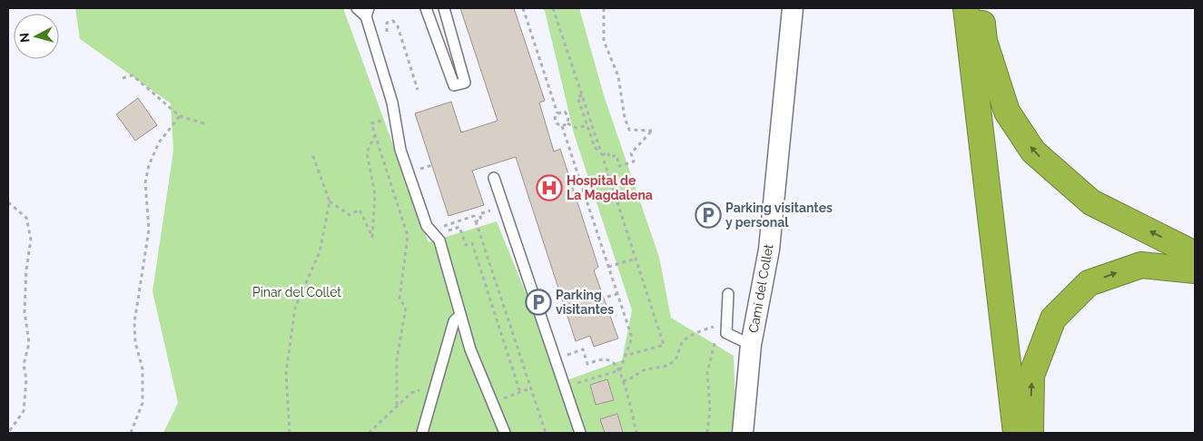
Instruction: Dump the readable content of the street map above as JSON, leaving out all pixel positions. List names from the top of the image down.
{
  "streets": {
    "street": ["Camí del Collet"]
  },
  "parks": ["Pinar del Collet"],
  "places": {
    "hospital": ["Hospital de La Magdalena"],
    "parking": ["Parking visitantes y personal", "Parking visitantes"]
  },
  "north": "left"
}
